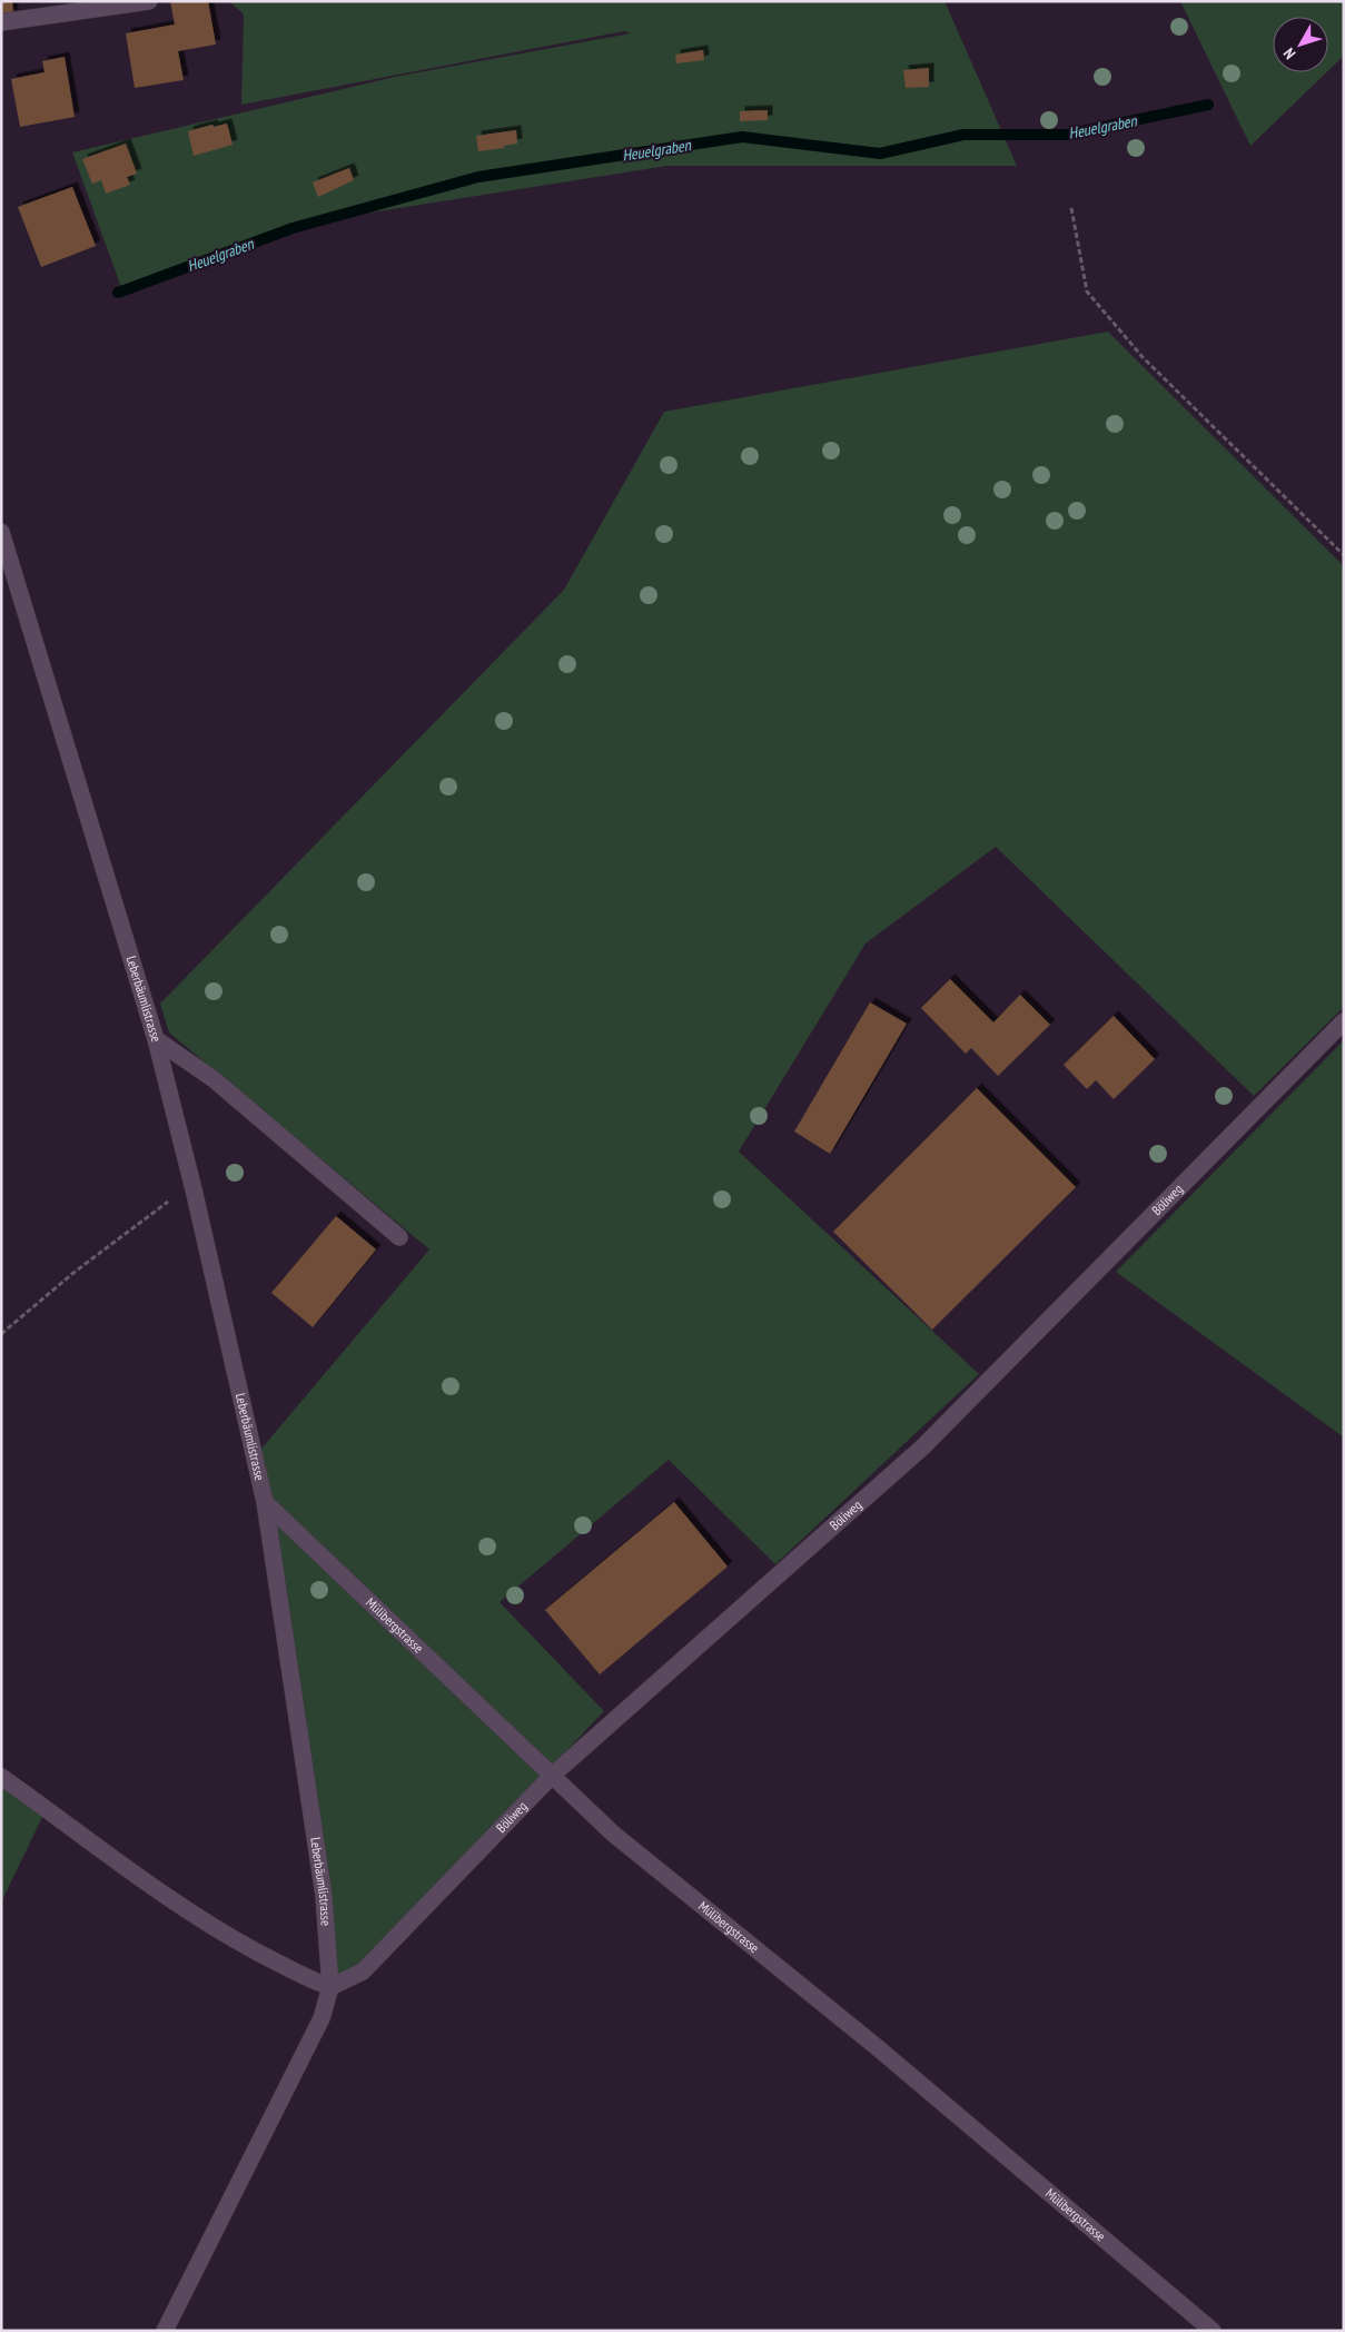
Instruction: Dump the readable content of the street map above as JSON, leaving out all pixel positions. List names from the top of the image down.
{
  "streets": {
    "street": ["Leberbäumlistrasse", "Böliweg", "Mülibergstrasse"]
  },
  "crossings": [
    ["Leberbäumlistrasse", "Böliweg"],
    ["Leberbäumlistrasse", "Mülibergstrasse"],
    ["Böliweg", "Mülibergstrasse"]
  ],
  "water": ["Heuelgraben"],
  "north": "bottom left"
}
